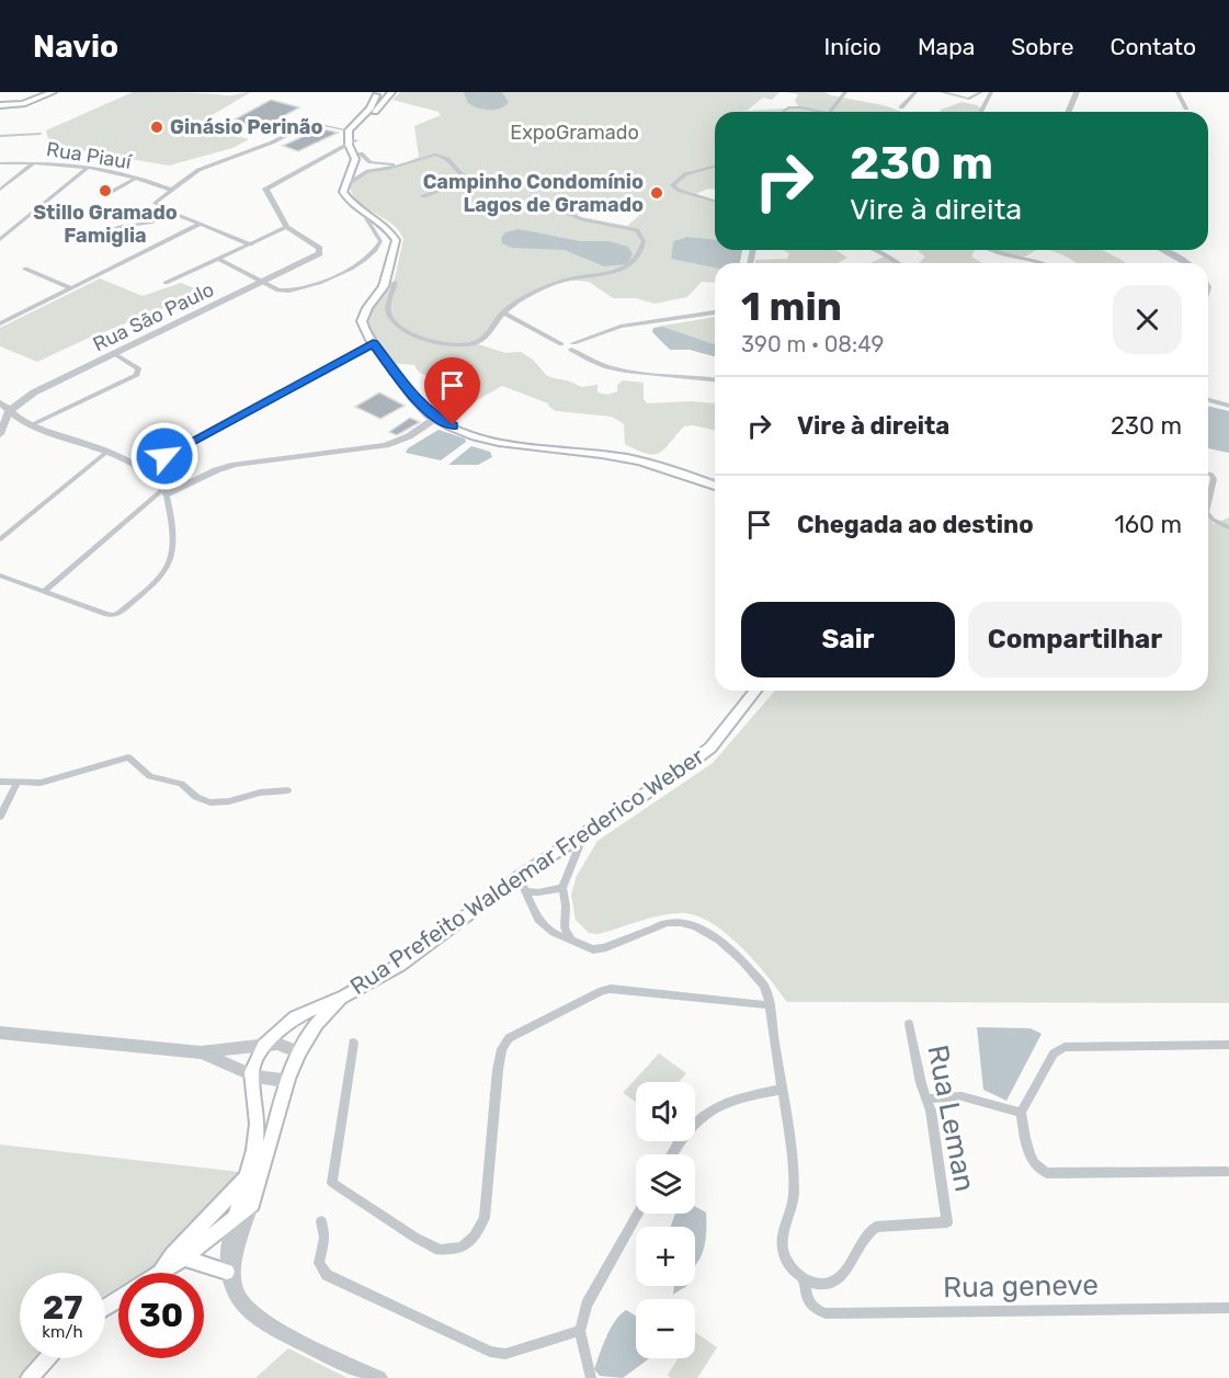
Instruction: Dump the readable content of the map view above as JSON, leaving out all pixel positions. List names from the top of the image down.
{
  "streets": {
    "main road": ["Rua Prefeito Waldemar Frederico Weber"],
    "street": [
      "Rua Piauí",
      "Rua São Paulo",
      "Rua Leman",
      "Rua geneve"
    ]
  },
  "crossings": [
    ["Rua Leman", "Rua geneve"]
  ],
  "parks": ["ExpoGramado"],
  "places": ["Ginásio Perinão", "Stillo Gramado Famiglia", "Campinho Condomínio Lagos de Gramado"],
  "page": {
    "header": "Navio",
    "nav": [
      "Início",
      "Mapa",
      "Sobre",
      "Contato"
    ],
    "turn": ["230 m", "Vire à direita"],
    "heading": ["1 min", "390 m · 08:49"],
    "list": [
      {
        "name": "Vire à direita",
        "value": "230 m"
      },
      {
        "name": "Chegada ao destino",
        "value": "160 m"
      }
    ],
    "buttons": ["Sair", "Compartilhar"],
    "map_buttons": ["+", "−"],
    "speed": "27 km/h",
    "limit": "30"
  }
}
